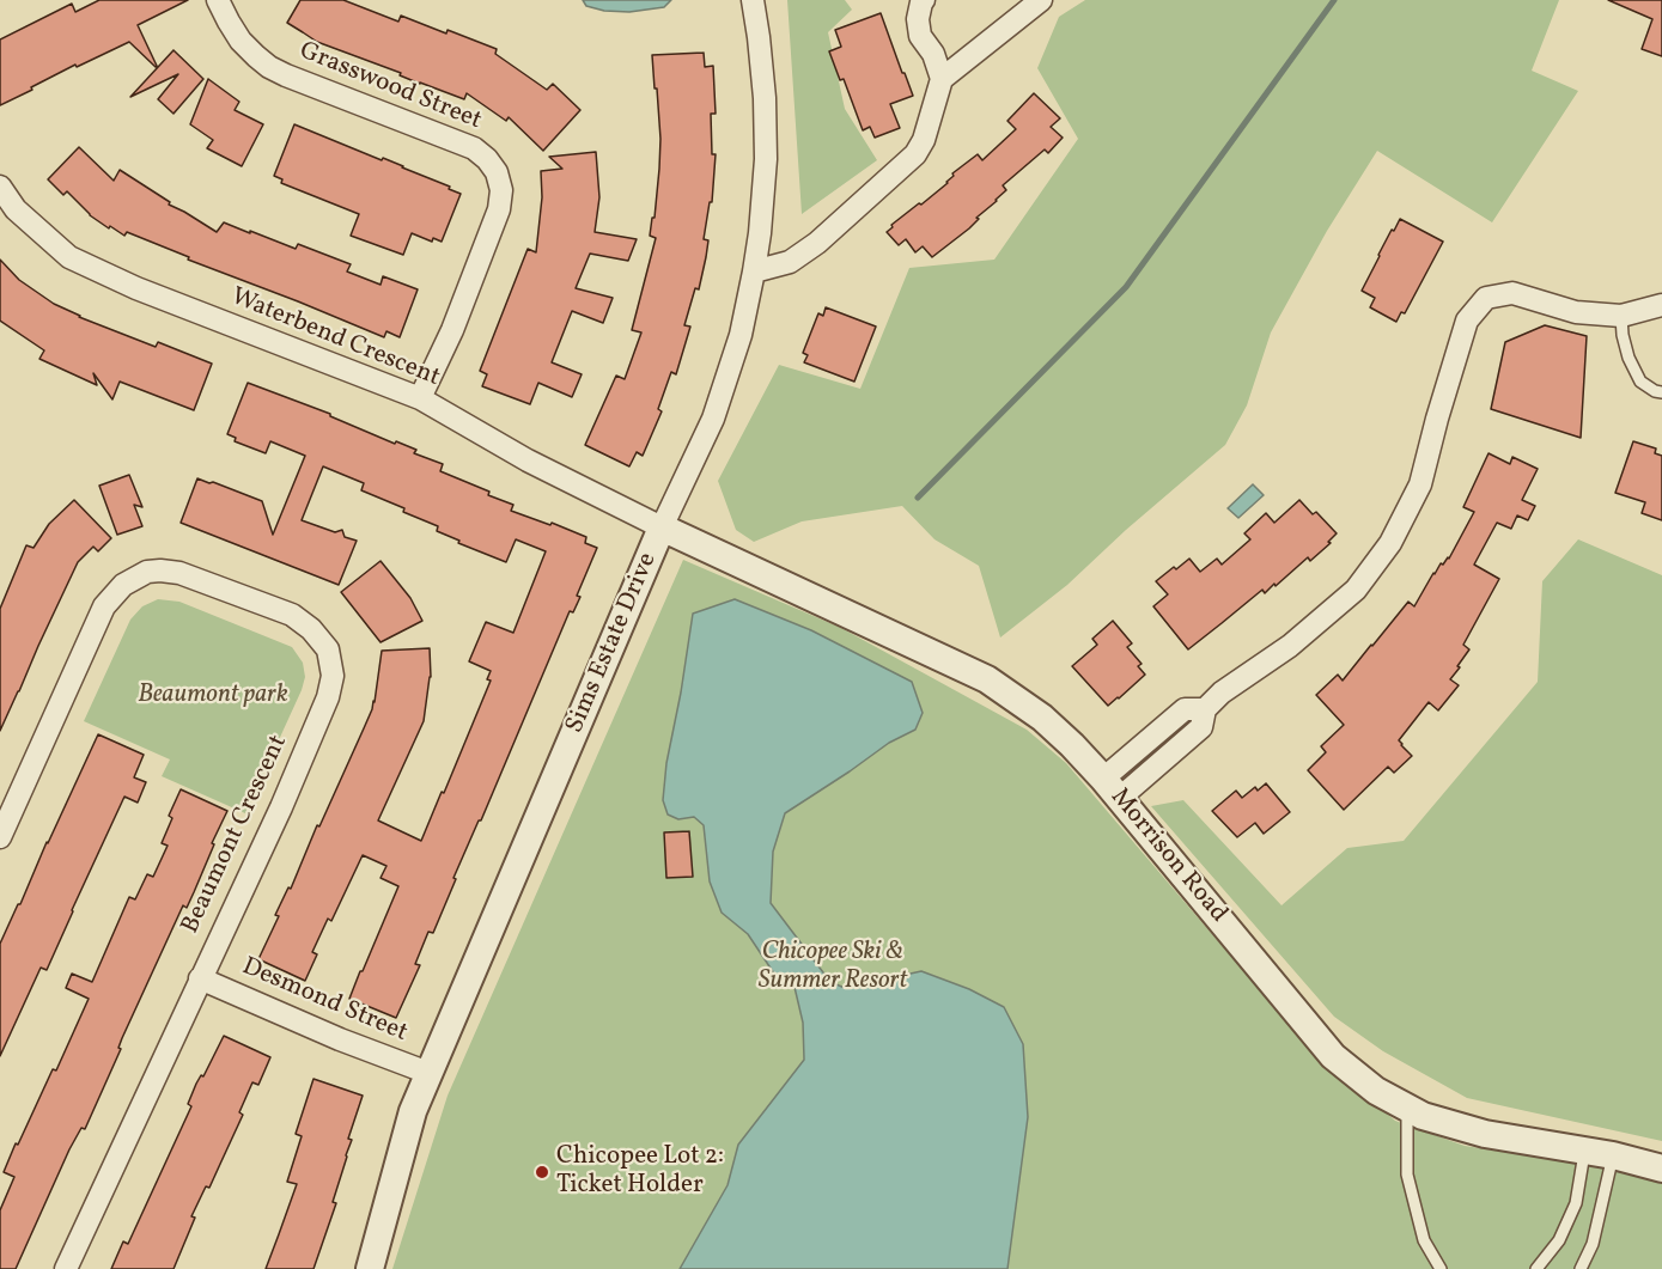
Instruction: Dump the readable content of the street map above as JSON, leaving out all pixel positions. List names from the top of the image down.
{
  "streets": {
    "street": [
      "Grasswood Street",
      "Waterbend Crescent",
      "Sims Estate Drive",
      "Beaumont Crescent",
      "Morrison Road",
      "Desmond Street"
    ]
  },
  "crossings": [
    ["Grasswood Street", "Waterbend Crescent"],
    ["Waterbend Crescent", "Sims Estate Drive"],
    ["Waterbend Crescent", "Morrison Road"],
    ["Sims Estate Drive", "Morrison Road"],
    ["Sims Estate Drive", "Desmond Street"],
    ["Beaumont Crescent", "Desmond Street"]
  ],
  "parks": ["Beaumont park", "Chicopee Ski & Summer Resort"],
  "places": ["Chicopee Lot 2: Ticket Holder"]
}
